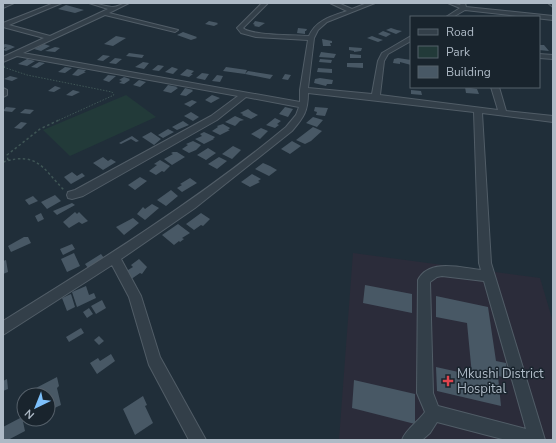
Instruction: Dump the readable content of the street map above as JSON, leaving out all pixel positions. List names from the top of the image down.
{
  "places": {
    "health": ["Mkushi District Hospital"]
  },
  "legend": ["Road", "Park", "Building"],
  "north": "bottom left"
}
